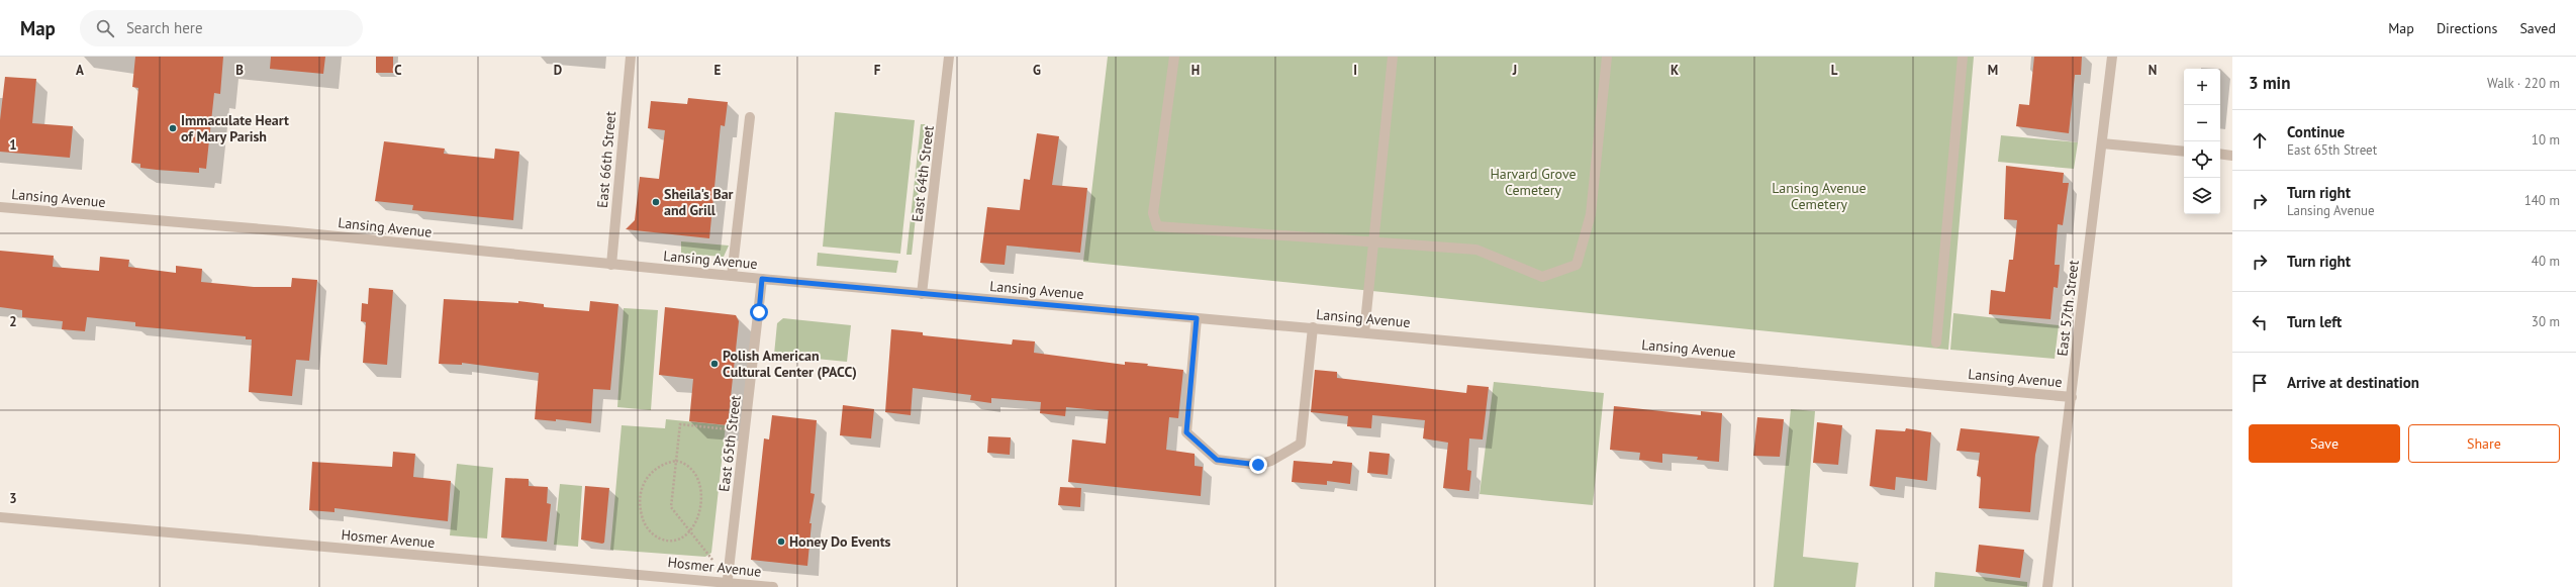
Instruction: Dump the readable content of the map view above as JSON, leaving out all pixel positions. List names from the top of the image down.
{
  "streets": {
    "street": [
      "East 66th Street",
      "East 64th Street",
      "Lansing Avenue",
      "East 57th Street",
      "East 65th Street",
      "Hosmer Avenue"
    ]
  },
  "crossings": [
    ["East 66th Street", "Lansing Avenue"],
    ["East 64th Street", "Lansing Avenue"],
    ["Lansing Avenue", "East 57th Street"],
    ["Lansing Avenue", "East 65th Street"],
    ["East 65th Street", "Hosmer Avenue"]
  ],
  "parks": ["Harvard Grove Cemetery", "Lansing Avenue Cemetery"],
  "places": [
    "Immaculate Heart of Mary Parish",
    "Sheila's Bar and Grill",
    "Polish American Cultural Center (PACC)",
    "Honey Do Events"
  ],
  "page": {
    "header": "Map",
    "search": "Search here",
    "nav": ["Map", "Directions", "Saved"],
    "heading": ["3 min", "Walk · 220 m"],
    "map_buttons": ["+", "−"],
    "list": [
      ["Continue", "East 65th Street", "10 m"],
      ["Turn right", "Lansing Avenue", "140 m"],
      ["Turn right", "40 m"],
      ["Turn left", "30 m"],
      "Arrive at destination"
    ],
    "buttons": ["Save", "Share"]
  },
  "grid": {
    "columns": [
      "A",
      "B",
      "C",
      "D",
      "E",
      "F",
      "G",
      "H",
      "I",
      "J",
      "K",
      "L",
      "M",
      "N"
    ],
    "rows": ["1", "2", "3"]
  }
}
